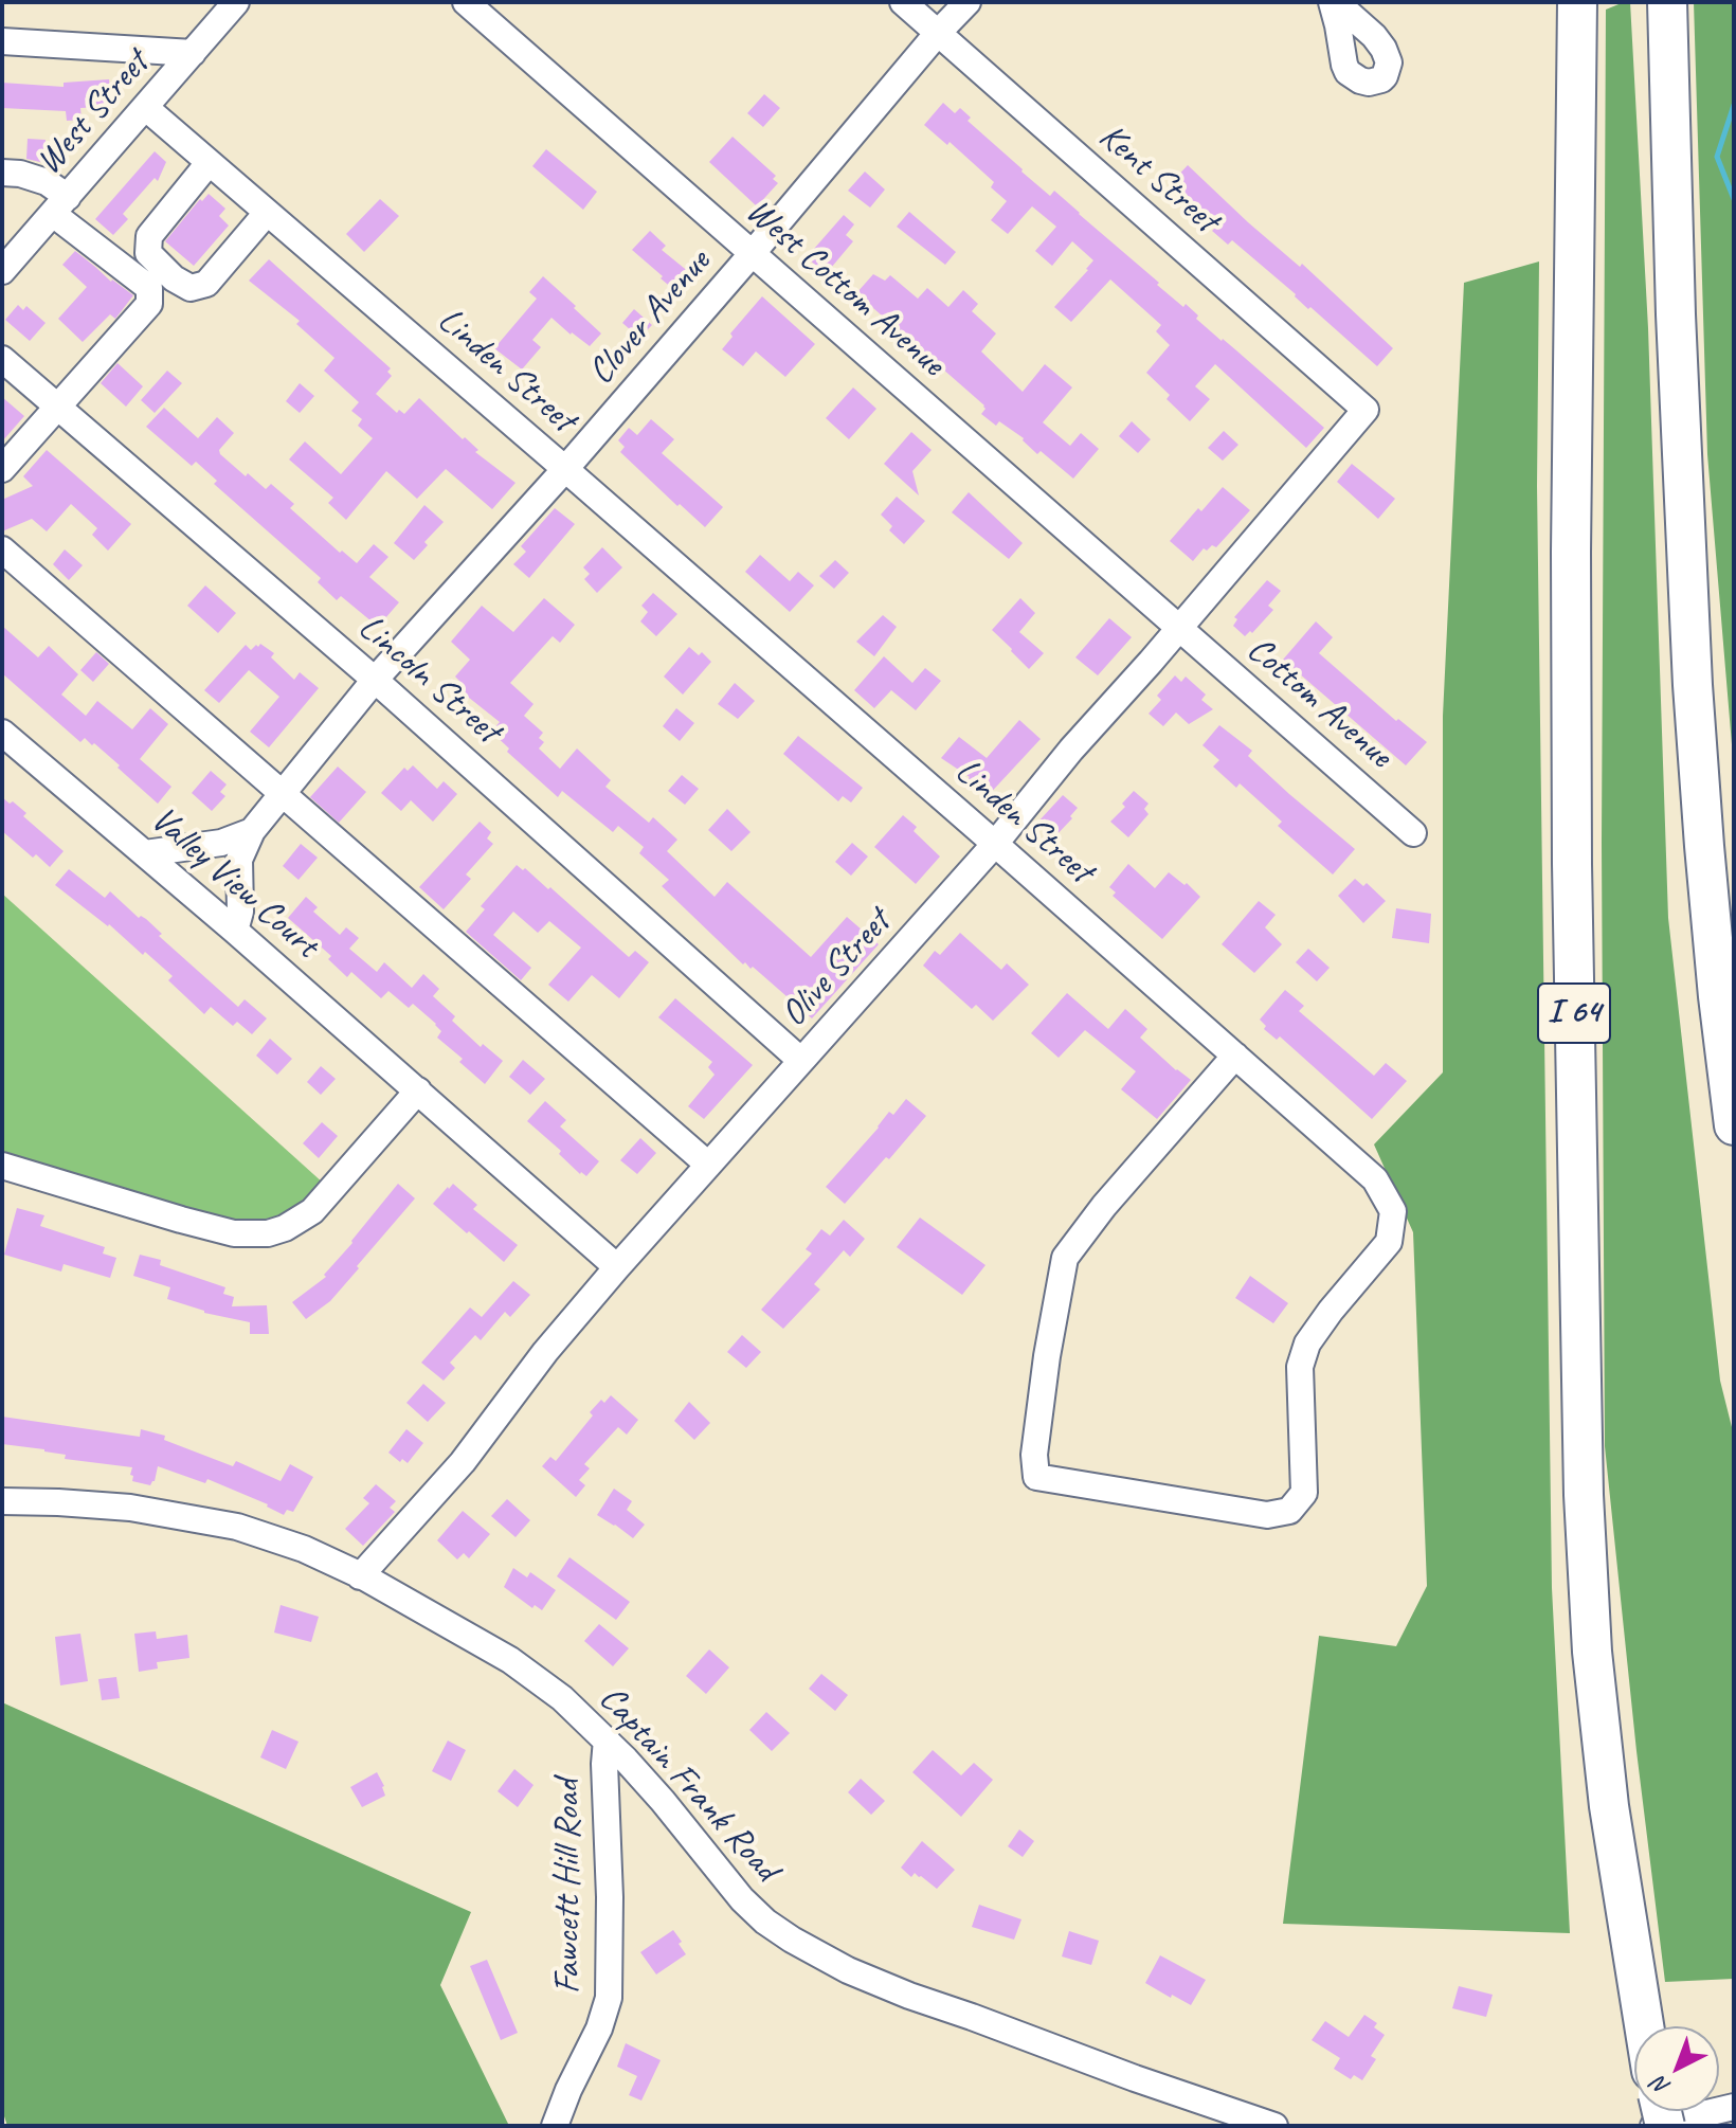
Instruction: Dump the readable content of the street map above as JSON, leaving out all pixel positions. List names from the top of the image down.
{
  "streets": {
    "highway": ["I 64"],
    "street": [
      "West Street",
      "Kent Street",
      "West Cottom Avenue",
      "Clover Avenue",
      "Linden Street",
      "Lincoln Street",
      "Cottom Avenue",
      "Valley View Court",
      "Olive Street",
      "Captain Frank Road",
      "Fawcett Hill Road"
    ]
  },
  "crossings": [
    ["West Street", "Linden Street"],
    ["Kent Street", "Clover Avenue"],
    ["Kent Street", "Olive Street"],
    ["West Cottom Avenue", "Clover Avenue"],
    ["West Cottom Avenue", "Cottom Avenue"],
    ["West Cottom Avenue", "Olive Street"],
    ["Clover Avenue", "Linden Street"],
    ["Clover Avenue", "Lincoln Street"],
    ["Linden Street", "Olive Street"],
    ["Lincoln Street", "Olive Street"],
    ["Cottom Avenue", "Olive Street"],
    ["Valley View Court", "Olive Street"],
    ["Olive Street", "Captain Frank Road"],
    ["Captain Frank Road", "Fawcett Hill Road"]
  ],
  "north": "bottom left"
}
